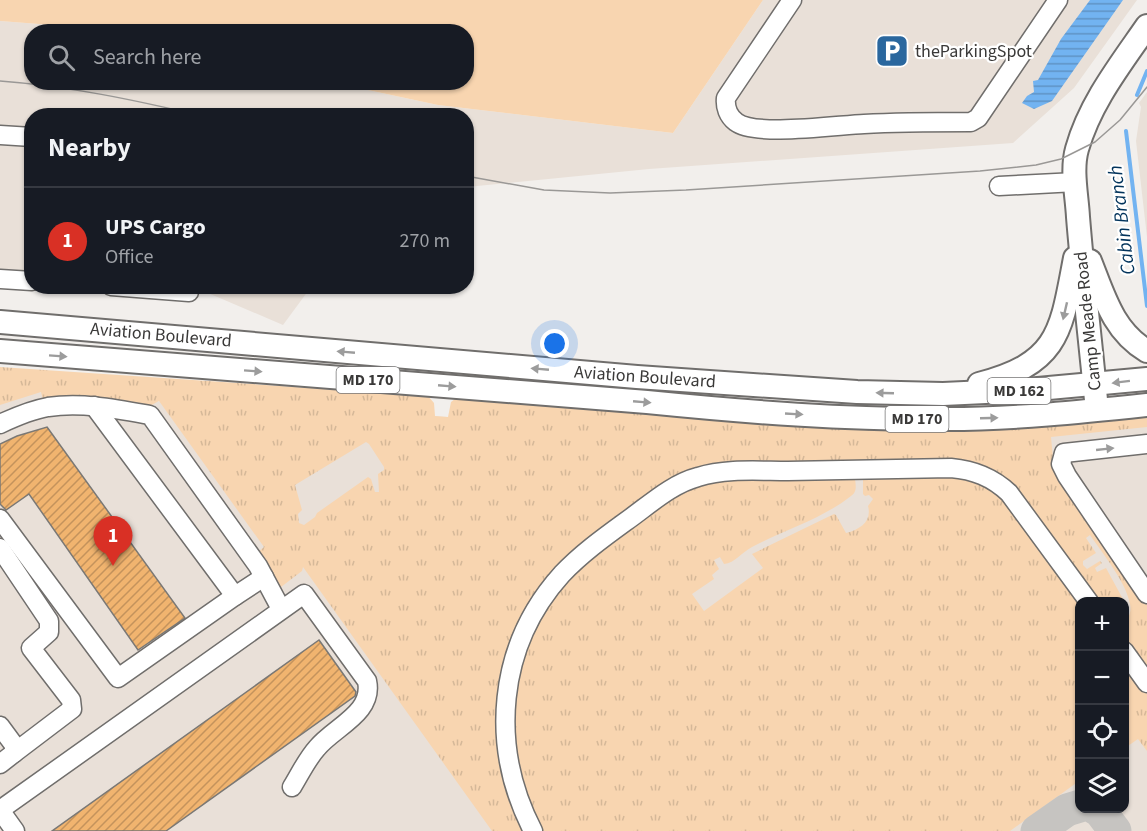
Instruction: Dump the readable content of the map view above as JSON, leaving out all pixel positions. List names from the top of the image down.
{
  "streets": {
    "main road": [
      "Camp Meade Road",
      "Aviation Boulevard",
      "MD 170",
      "MD 162"
    ]
  },
  "crossings": [
    ["Camp Meade Road", "Aviation Boulevard"],
    ["Camp Meade Road", "MD 170"],
    ["Aviation Boulevard", "MD 170"]
  ],
  "water": ["Cabin Branch"],
  "places": {
    "parking": ["theParkingSpot"]
  },
  "page": {
    "search": "Search here",
    "heading": "Nearby",
    "list": [
      {
        "mark": "1",
        "name": "UPS Cargo",
        "note": "Office",
        "value": "270 m"
      }
    ],
    "pins": "1",
    "map_buttons": ["+", "−"]
  }
}
